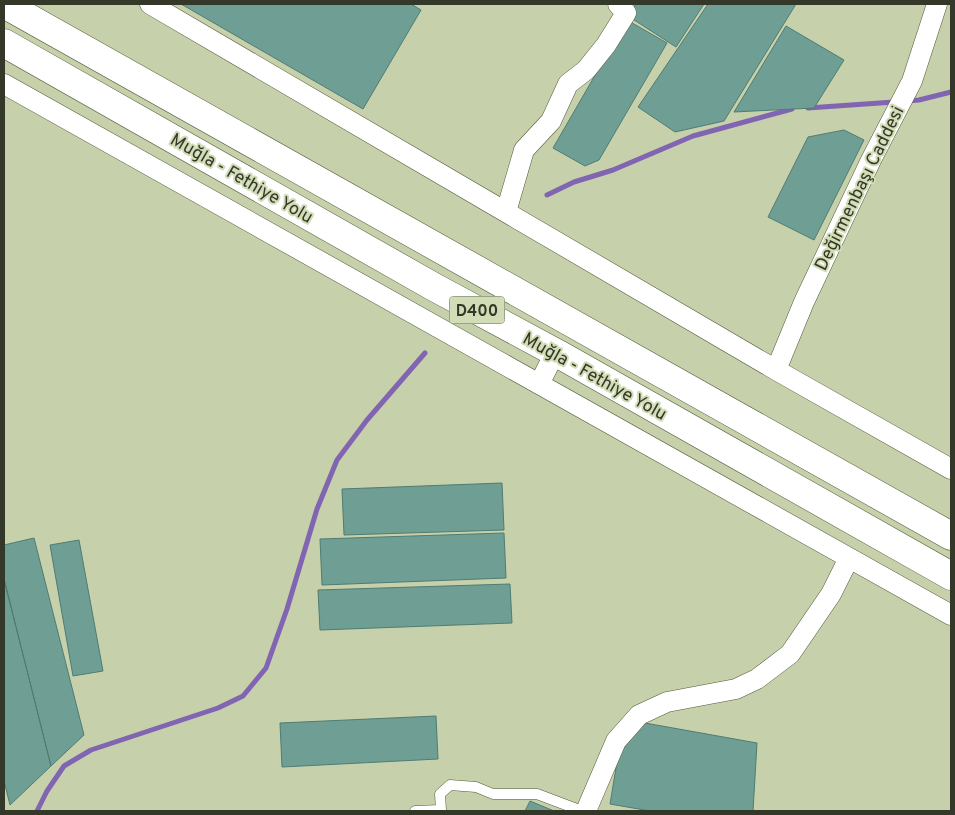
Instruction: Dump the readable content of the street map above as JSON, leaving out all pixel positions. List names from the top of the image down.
{
  "streets": {
    "highway": ["Muğla - Fethiye Yolu", "D400"],
    "street": ["Değirmenbaşı Caddesi"]
  }
}
